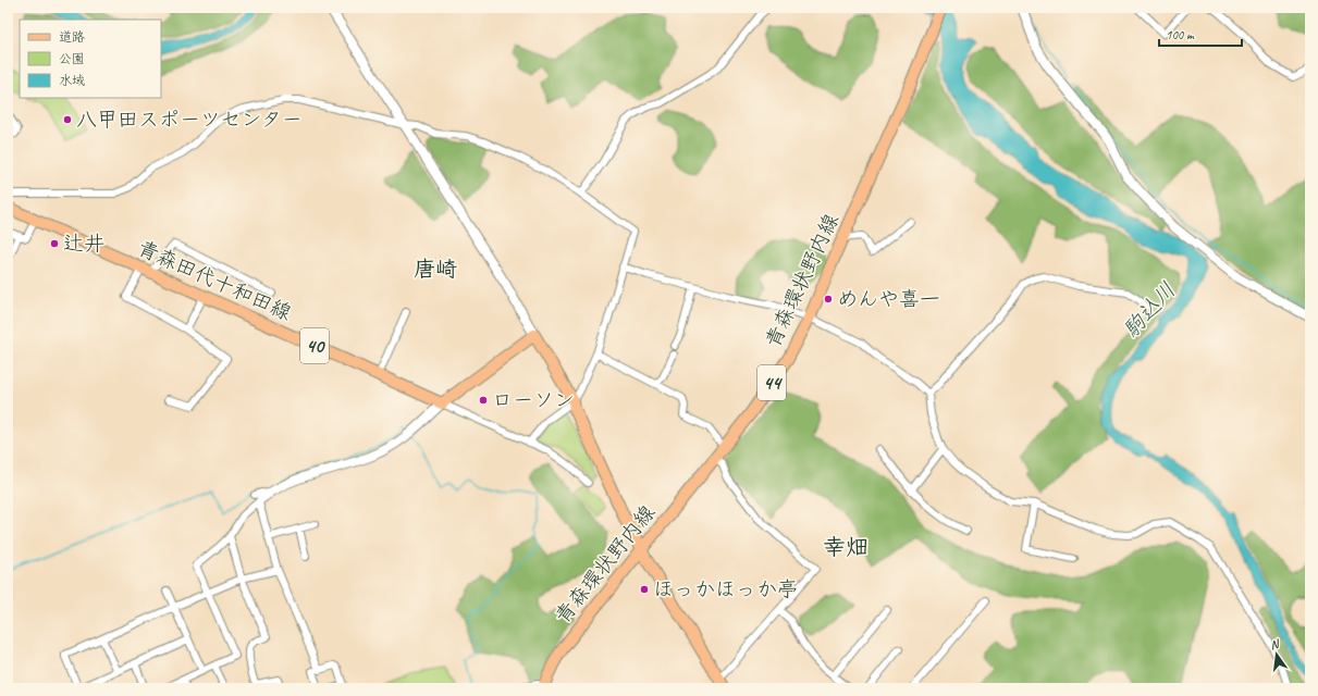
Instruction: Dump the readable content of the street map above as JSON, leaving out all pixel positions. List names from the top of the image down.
{
  "streets": {
    "main road": [
      "青森田代十和田線",
      "青森環状野内線",
      "40",
      "44"
    ]
  },
  "districts": ["唐崎", "幸畑"],
  "water": ["駒込川"],
  "places": [
    "八甲田スポーツセンター",
    "辻井",
    "めんや喜一",
    "ローソン",
    "ほっかほっか亭"
  ],
  "legend": ["道路", "公園", "水域"],
  "scale_bar": "100 m",
  "north": "top"
}
